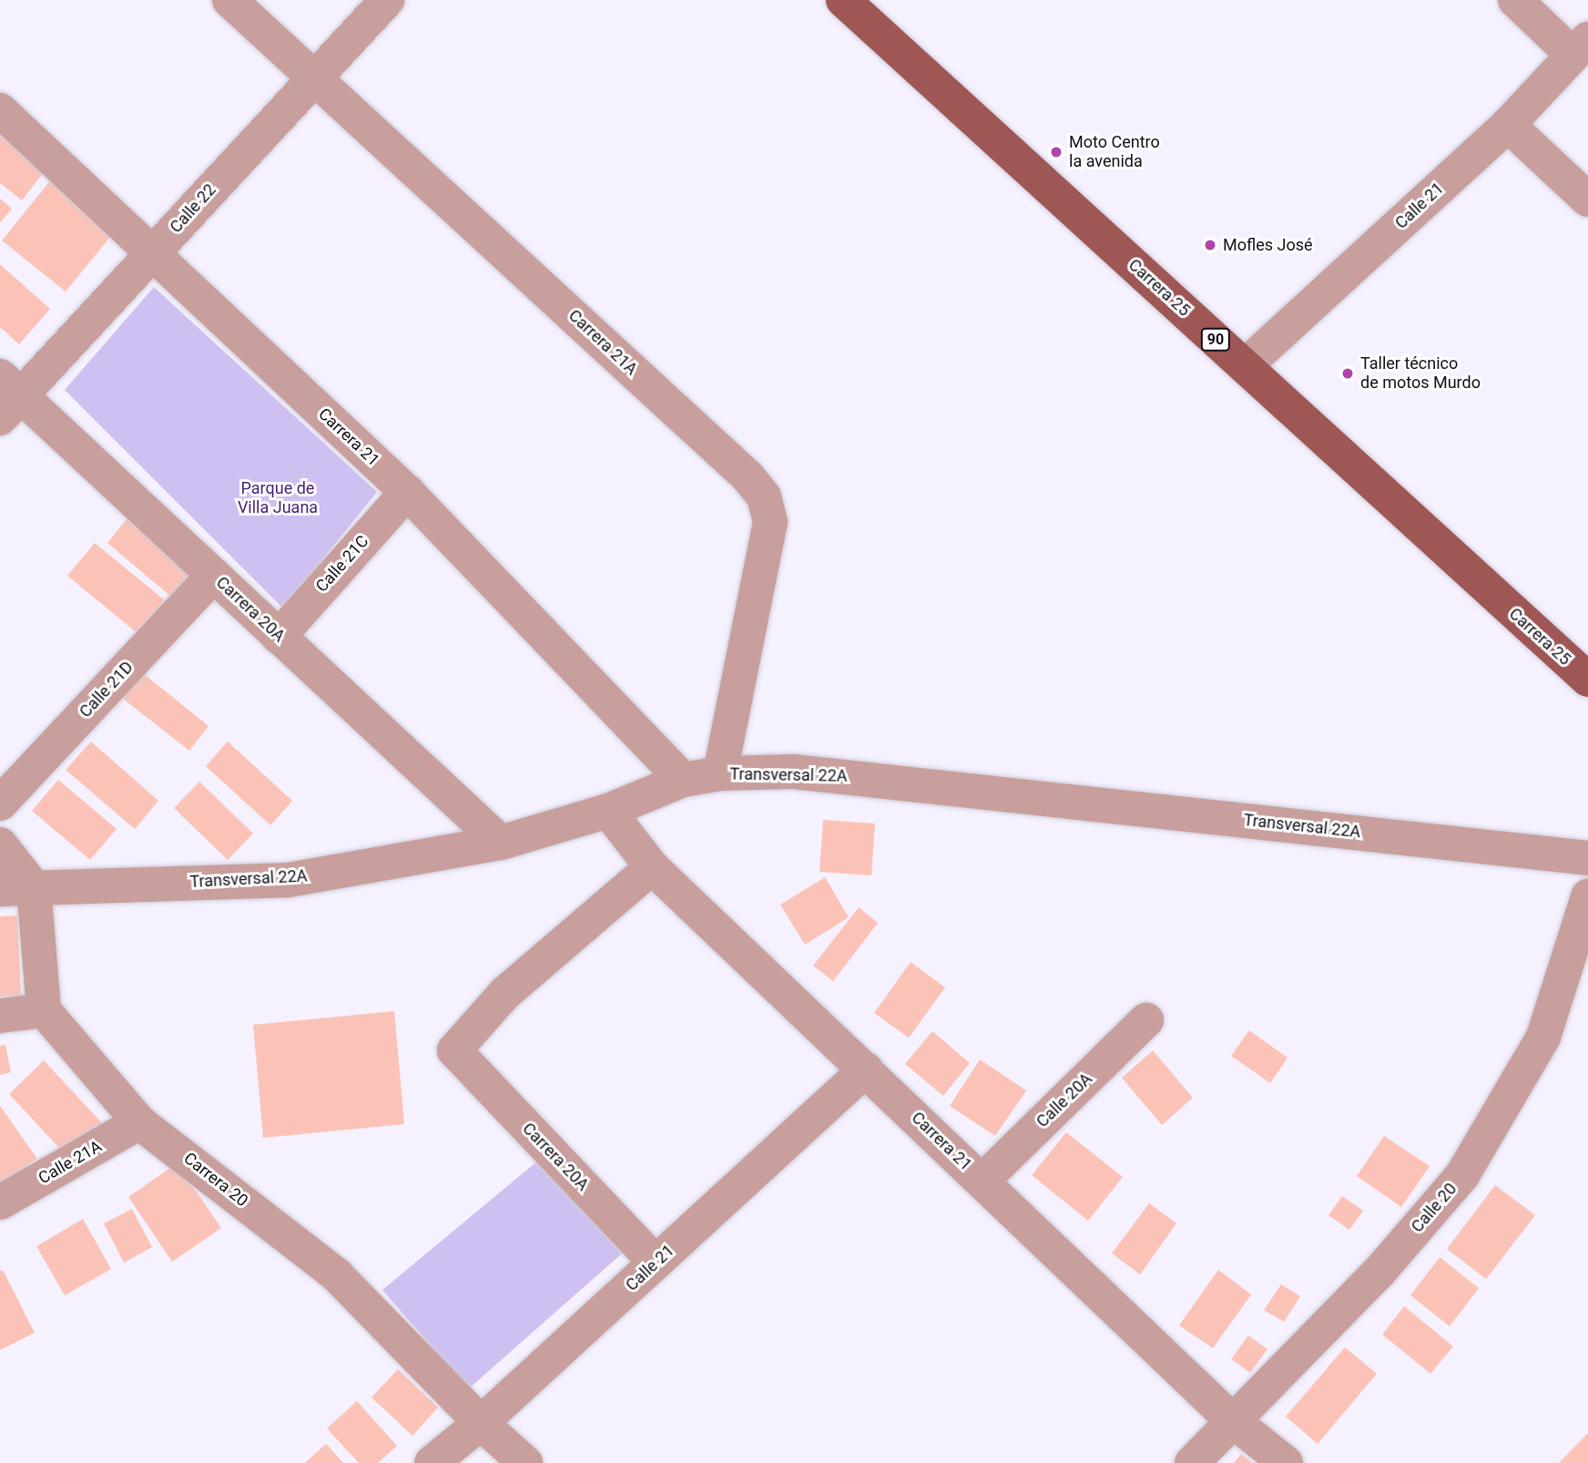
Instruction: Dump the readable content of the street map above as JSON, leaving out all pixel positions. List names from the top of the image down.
{
  "streets": {
    "main road": ["Carrera 25", "90"],
    "street": [
      "Calle 21",
      "Calle 22",
      "Carrera 21A",
      "Carrera 21",
      "Calle 21C",
      "Carrera 20A",
      "Calle 21D",
      "Transversal 22A",
      "Calle 20A",
      "Calle 21A",
      "Carrera 20",
      "Calle 20"
    ]
  },
  "crossings": [
    ["Calle 21", "Carrera 25"],
    ["Calle 21", "Carrera 21"],
    ["Calle 21", "Carrera 20A"],
    ["Calle 21", "Carrera 20"],
    ["Calle 22", "Carrera 21A"],
    ["Calle 22", "Carrera 21"],
    ["Calle 22", "Carrera 20A"],
    ["Carrera 21A", "Transversal 22A"],
    ["Carrera 21", "Calle 21C"],
    ["Carrera 21", "Carrera 20A"],
    ["Carrera 21", "Transversal 22A"],
    ["Carrera 21", "Calle 20A"],
    ["Carrera 21", "Calle 20"],
    ["Calle 21C", "Carrera 20A"],
    ["Carrera 20A", "Calle 21D"],
    ["Carrera 20A", "Transversal 22A"],
    ["Calle 21A", "Carrera 20"]
  ],
  "parks": ["Parque de Villa Juana"],
  "places": ["Moto Centro la avenida", "Mofles José", "Taller técnico de motos Murdo"]
}
